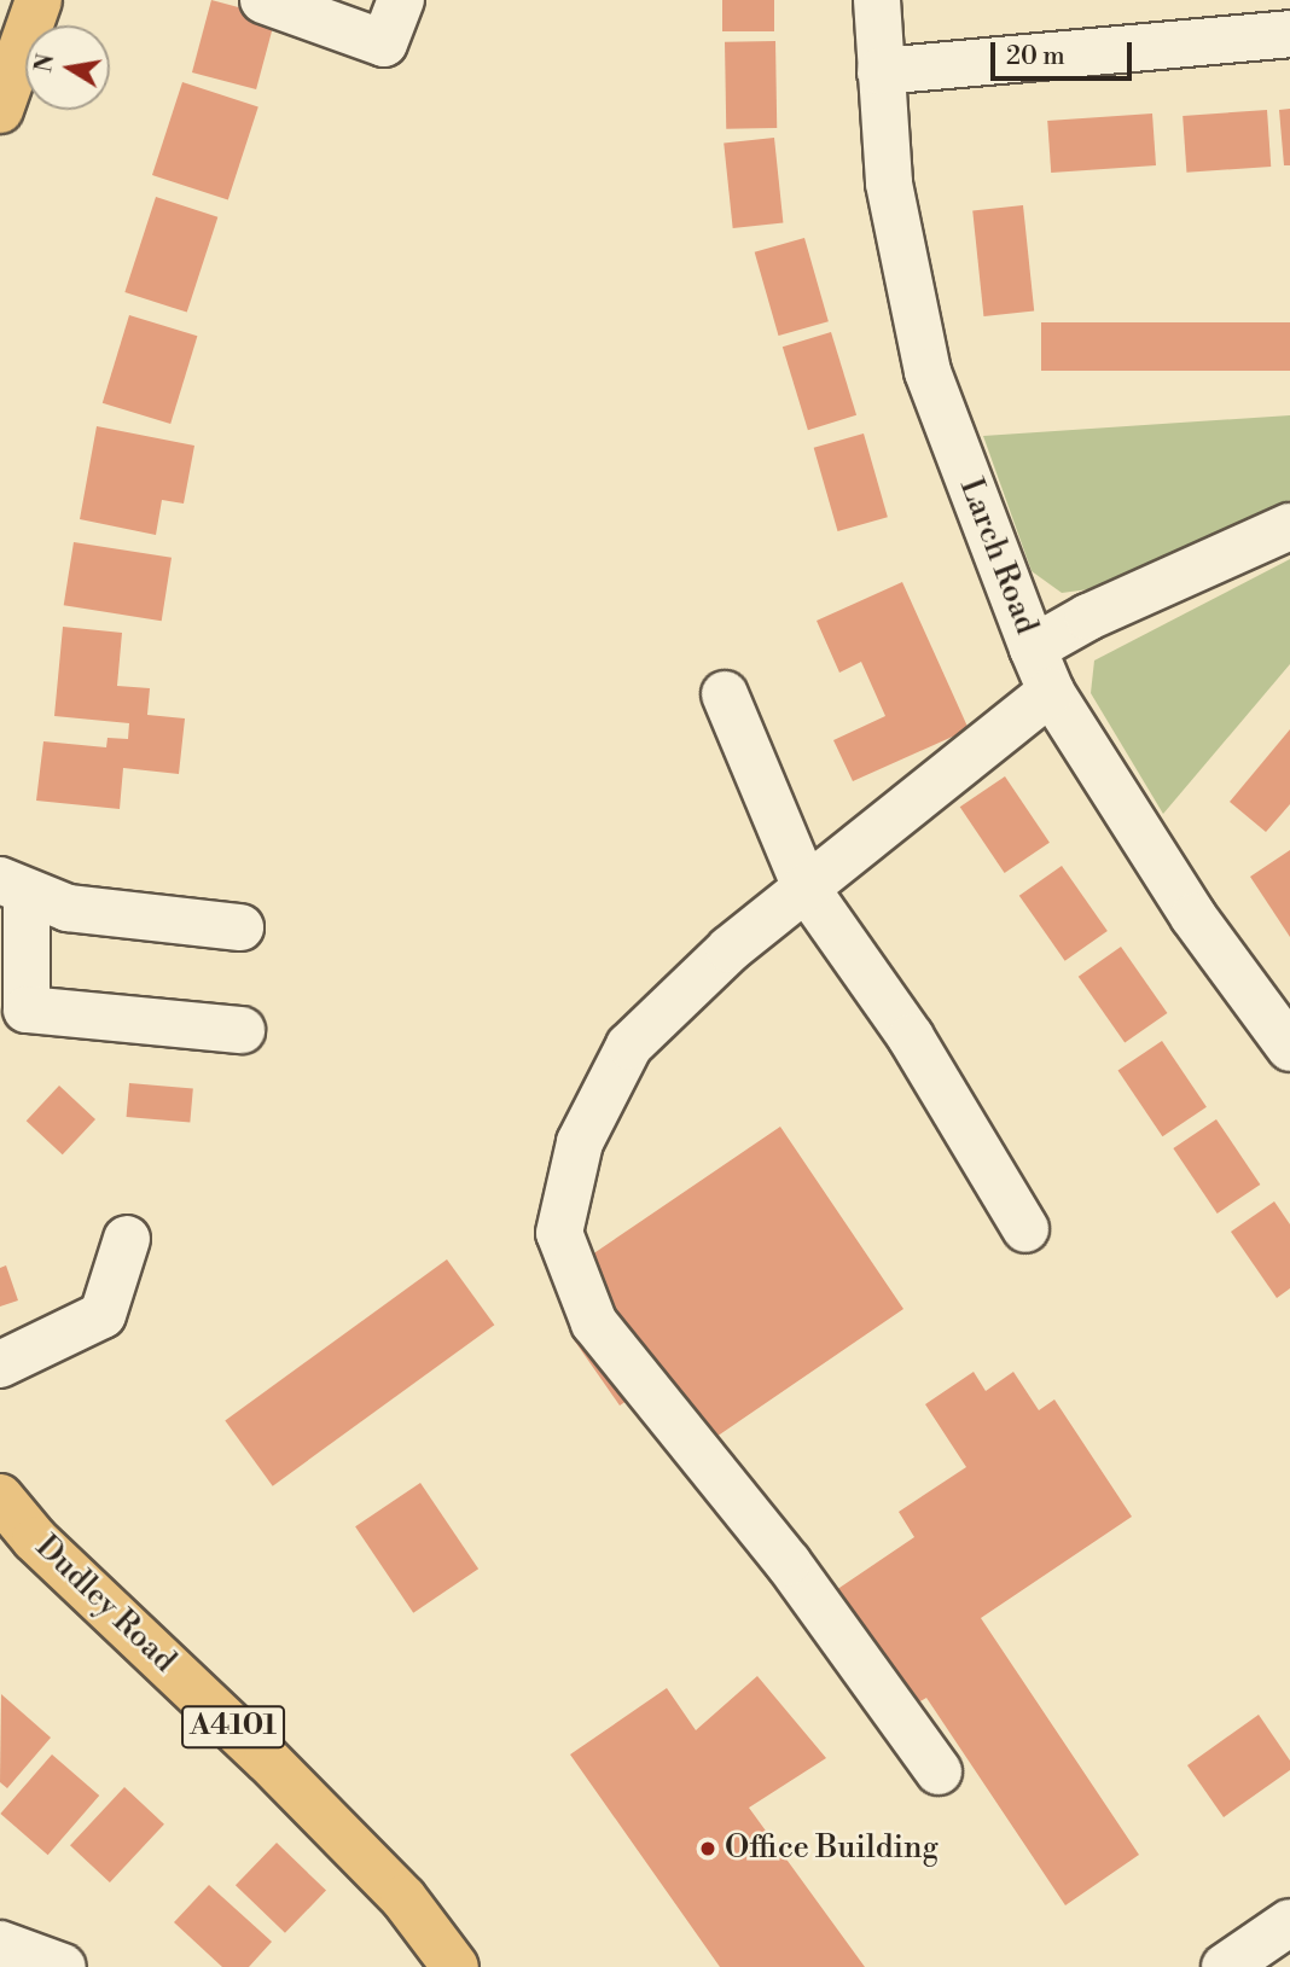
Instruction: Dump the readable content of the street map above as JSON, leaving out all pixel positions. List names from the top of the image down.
{
  "streets": {
    "main road": ["Dudley Road", "A4101"],
    "street": ["Larch Road"]
  },
  "places": ["Office Building"],
  "scale_bar": "20 m",
  "north": "left"
}
